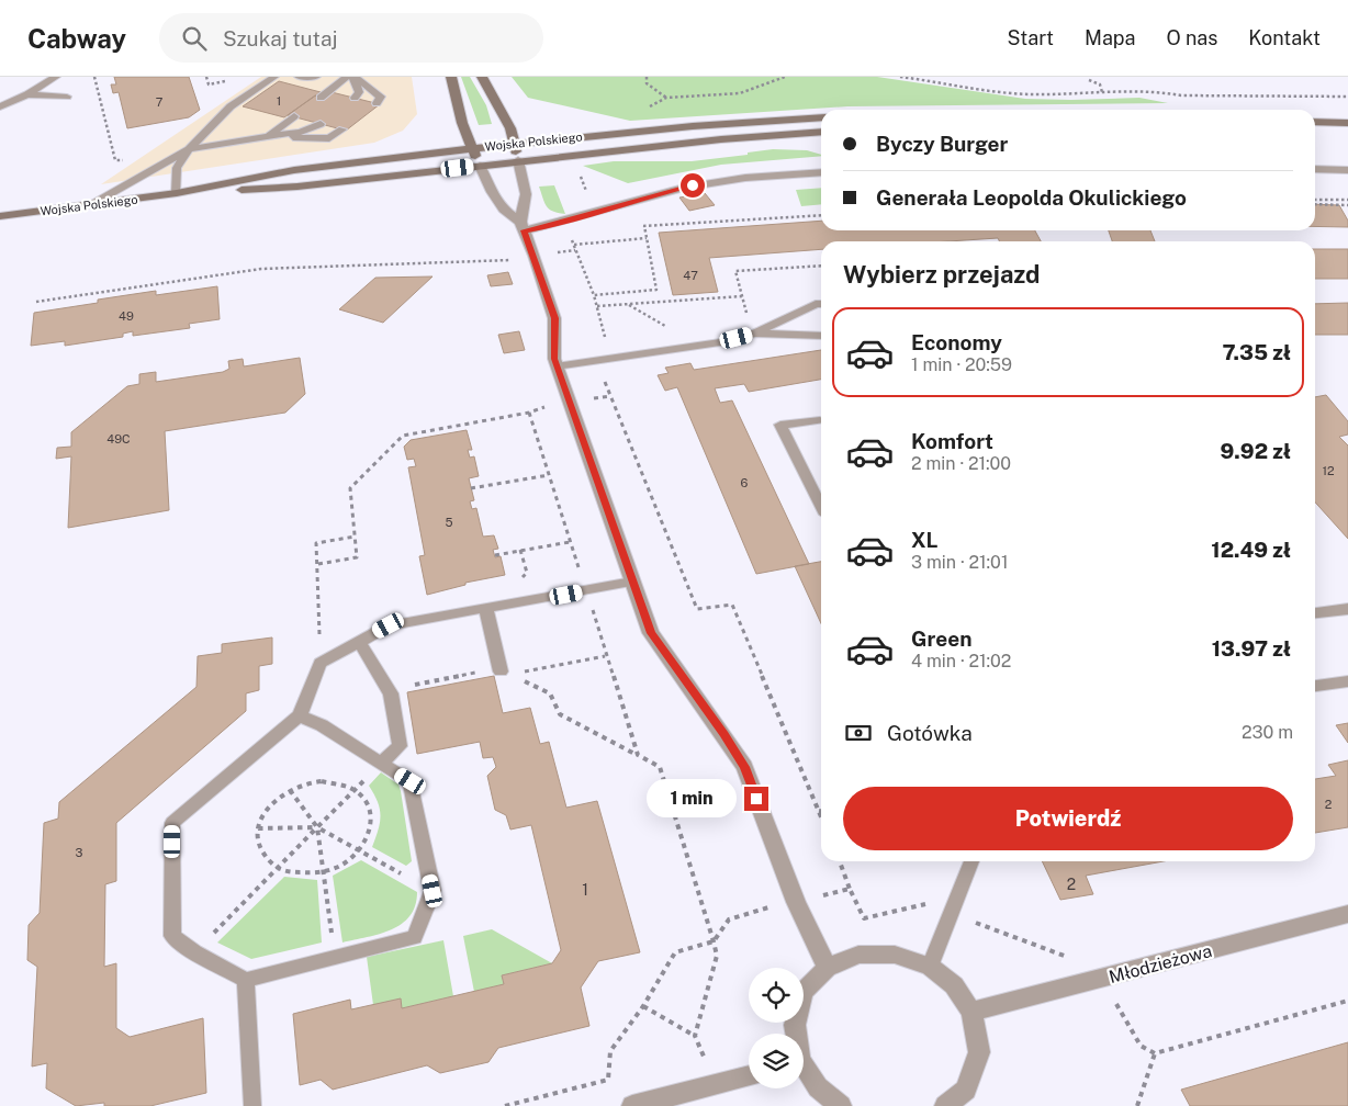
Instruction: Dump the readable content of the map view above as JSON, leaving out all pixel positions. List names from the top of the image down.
{
  "streets": {
    "main road": ["Wojska Polskiego"],
    "street": ["Młodzieżowa"]
  },
  "house_numbers": [
    "1",
    "7",
    "47",
    "49",
    "49C",
    "12",
    "6",
    "5",
    "2",
    "3",
    "2",
    "1"
  ],
  "page": {
    "header": "Cabway",
    "search": "Szukaj tutaj",
    "nav": [
      "Start",
      "Mapa",
      "O nas",
      "Kontakt"
    ],
    "banner": ["Byczy Burger", "Generała Leopolda Okulickiego"],
    "heading": "Wybierz przejazd",
    "list": [
      {
        "name": "Economy",
        "note": "1 min · 20:59",
        "value": "7.35 zł"
      },
      {
        "name": "Komfort",
        "note": "2 min · 21:00",
        "value": "9.92 zł"
      },
      {
        "name": "XL",
        "note": "3 min · 21:01",
        "value": "12.49 zł"
      },
      {
        "name": "Green",
        "note": "4 min · 21:02",
        "value": "13.97 zł"
      }
    ],
    "pay": ["Gotówka", "230 m"],
    "buttons": "Potwierdź",
    "bubble": "1 min"
  }
}
